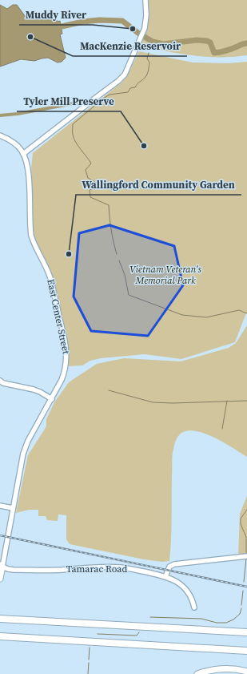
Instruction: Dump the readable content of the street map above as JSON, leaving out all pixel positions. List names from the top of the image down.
{
  "streets": {
    "main road": ["East Center Street"],
    "street": ["Tamarac Road"]
  },
  "crossings": [
    ["East Center Street", "Tamarac Road"]
  ],
  "parks": ["Vietnam Veteran's Memorial Park"],
  "places": [
    "Muddy River",
    "MacKenzie Reservoir",
    "Tyler Mill Preserve",
    "Wallingford Community Garden"
  ]
}
